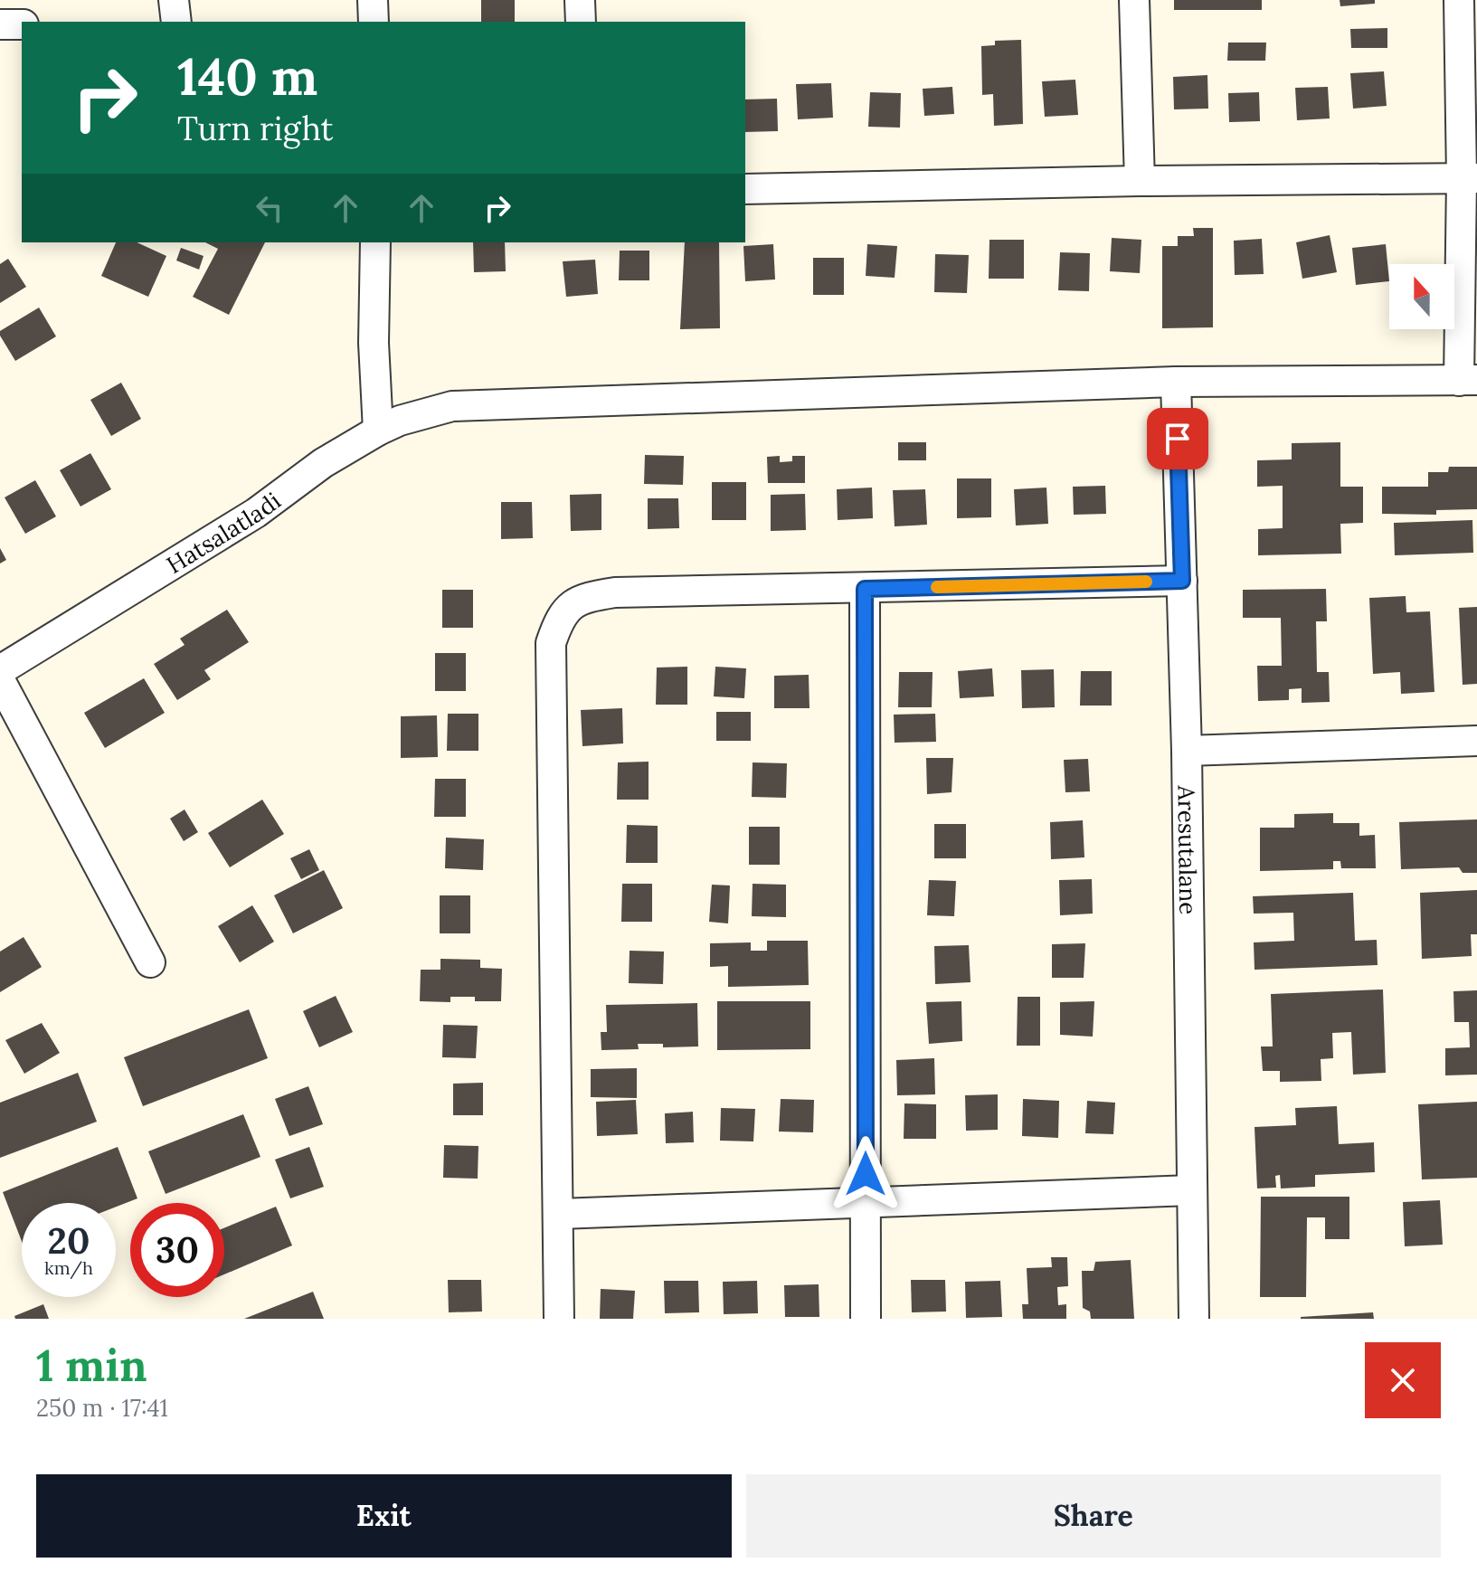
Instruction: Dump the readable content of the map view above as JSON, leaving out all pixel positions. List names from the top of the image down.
{
  "streets": {
    "street": ["Hatsalatladi", "Aresutalane"]
  },
  "crossings": [
    ["Hatsalatladi", "Aresutalane"]
  ],
  "north": "top",
  "page": {
    "turn": ["140 m", "Turn right"],
    "speed": "20 km/h",
    "limit": "30",
    "heading": ["1 min", "250 m · 17:41"],
    "buttons": ["Exit", "Share"]
  }
}
